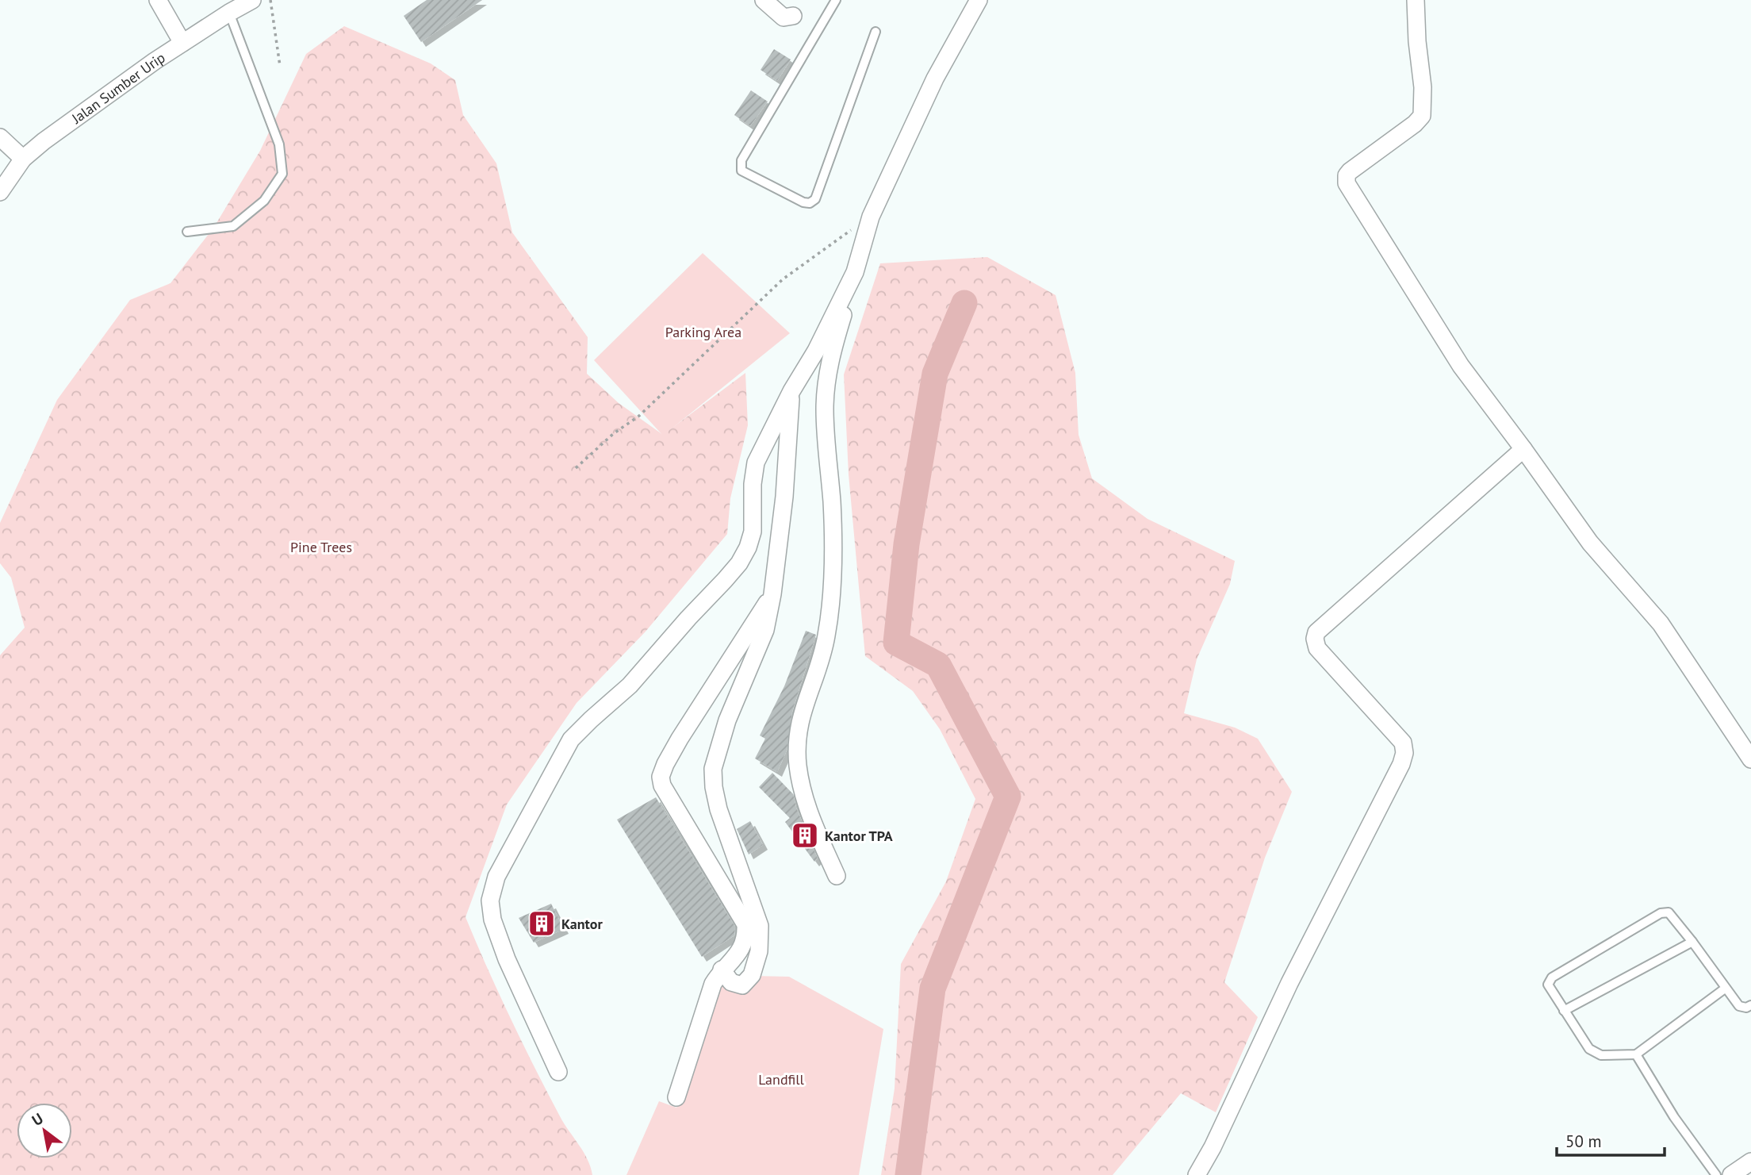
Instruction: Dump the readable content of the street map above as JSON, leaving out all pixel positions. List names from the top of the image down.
{
  "streets": {
    "street": ["Jalan Sumber Urip"]
  },
  "parks": ["Parking Area", "Pine Trees", "Landfill"],
  "places": {
    "building": ["Kantor TPA", "Kantor"]
  },
  "scale_bar": "50 m",
  "north": "top left"
}
